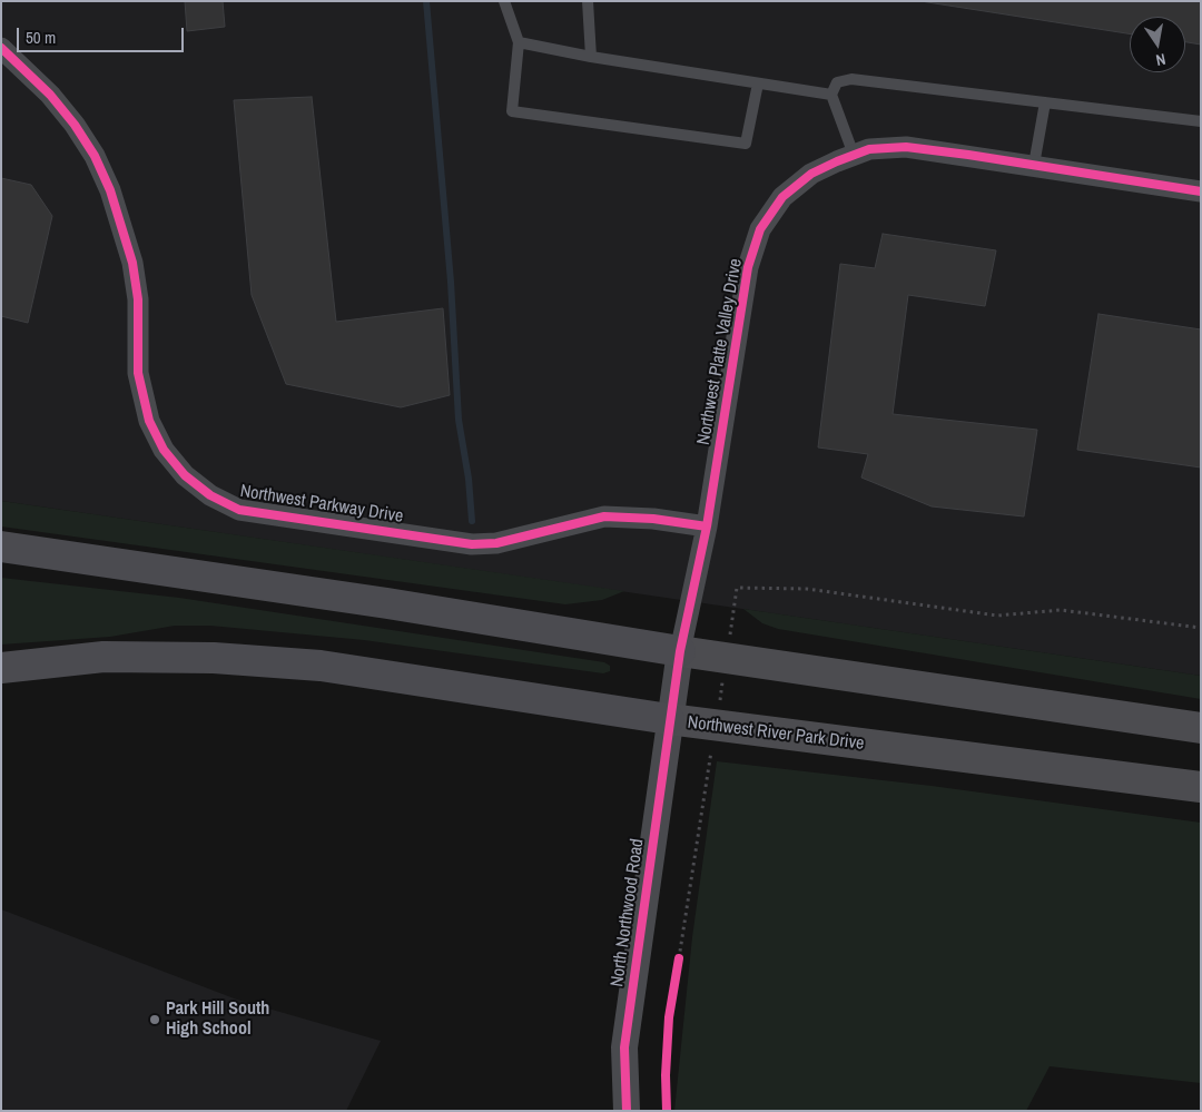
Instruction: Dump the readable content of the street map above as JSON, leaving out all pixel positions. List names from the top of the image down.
{
  "streets": {
    "highway": ["Northwest River Park Drive"],
    "street": ["Northwest Platte Valley Drive", "Northwest Parkway Drive", "North Northwood Road"]
  },
  "crossings": [
    ["Northwest Platte Valley Drive", "Northwest Parkway Drive"],
    ["Northwest Platte Valley Drive", "North Northwood Road"],
    ["Northwest River Park Drive", "North Northwood Road"]
  ],
  "places": ["Park Hill South High School"],
  "scale_bar": "50 m",
  "north": "bottom"
}
